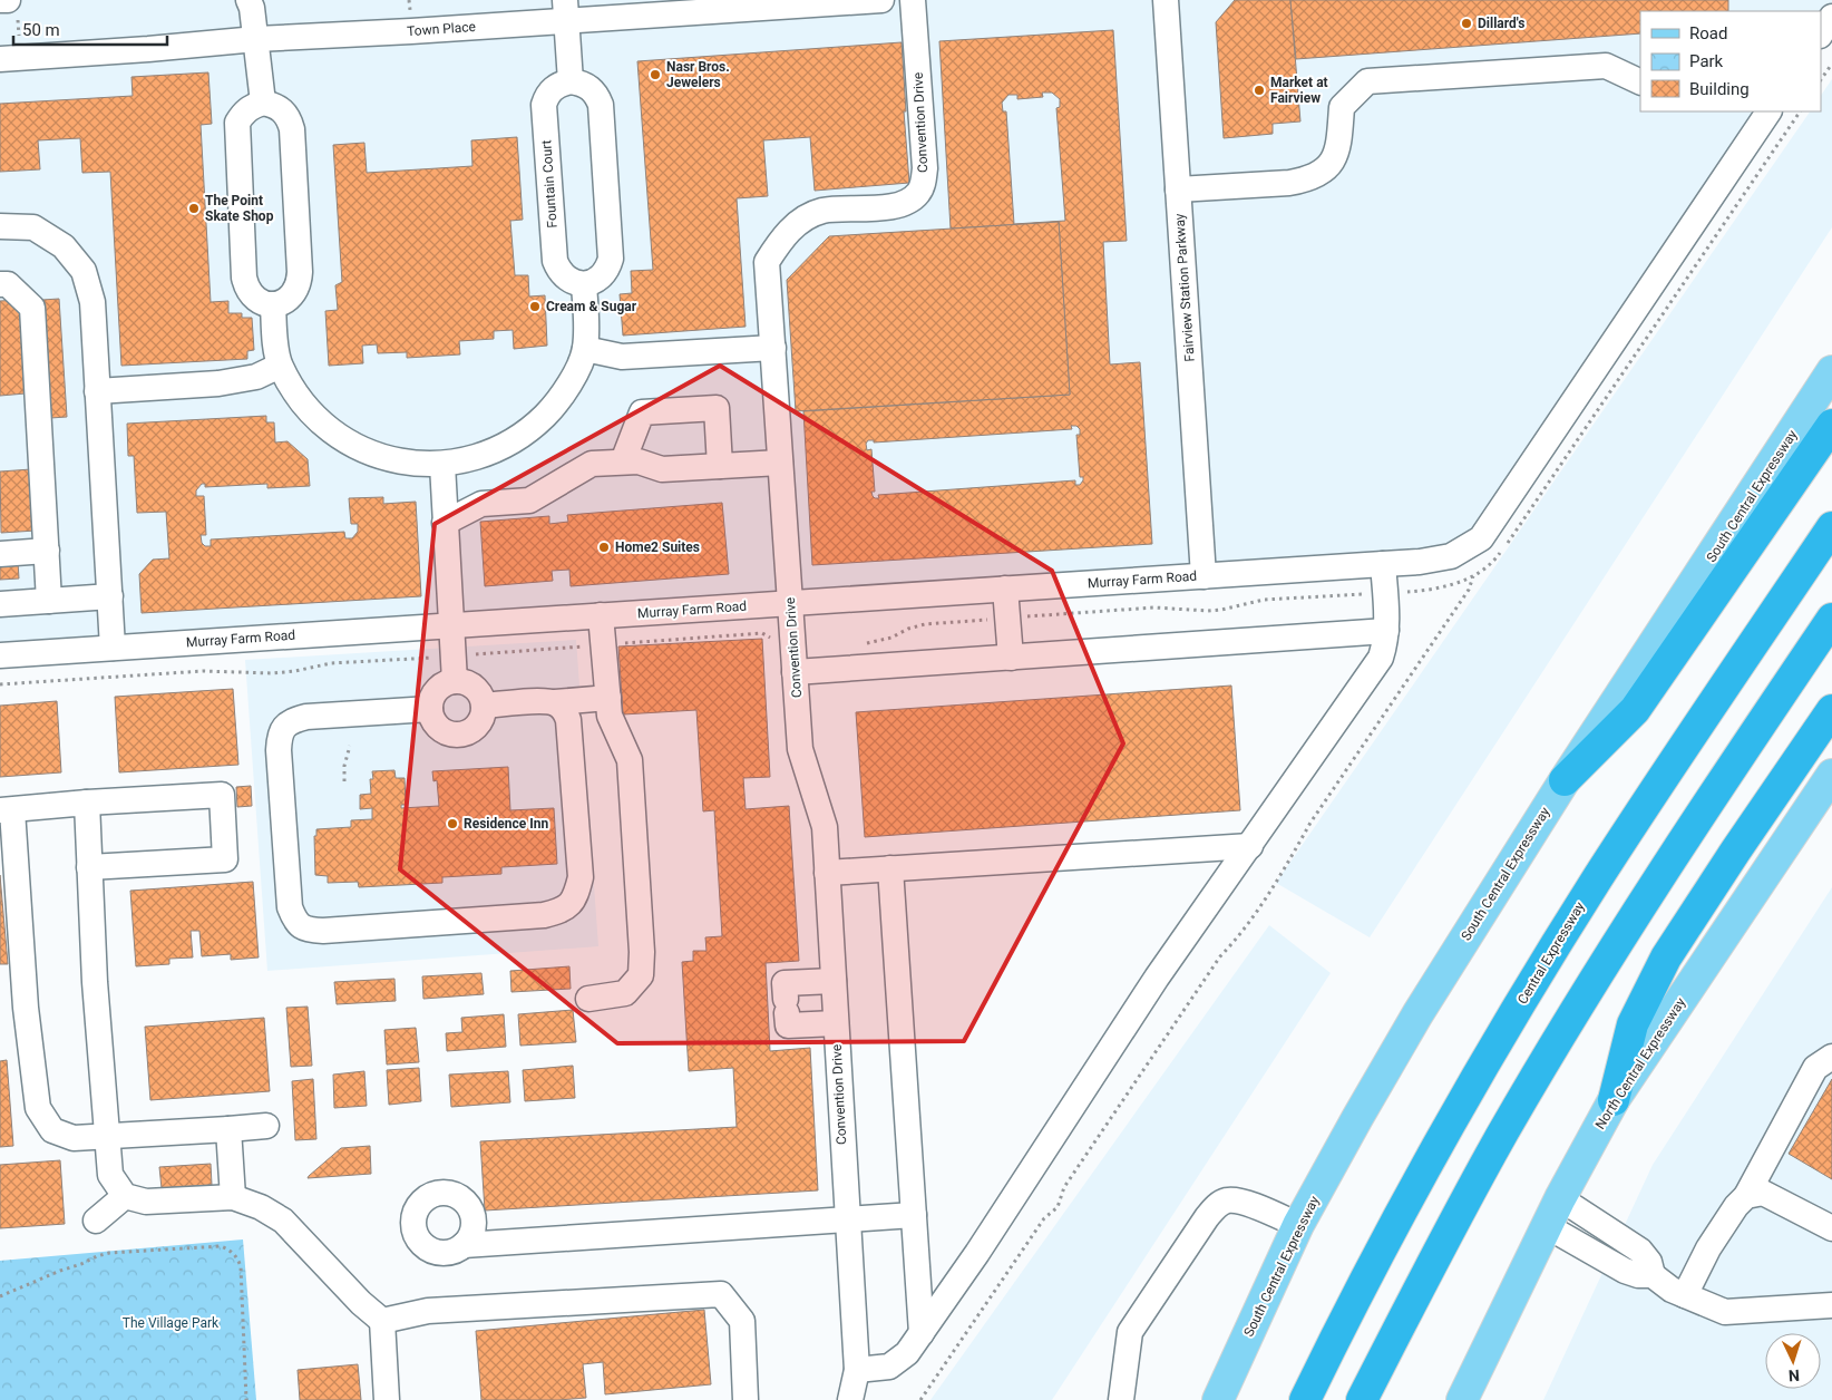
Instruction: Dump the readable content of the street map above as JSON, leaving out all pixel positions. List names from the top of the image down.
{
  "streets": {
    "highway": ["Central Expressway"],
    "main road": ["South Central Expressway", "North Central Expressway"],
    "street": [
      "Town Place",
      "Convention Drive",
      "Fountain Court",
      "Fairview Station Parkway",
      "Murray Farm Road"
    ]
  },
  "crossings": [
    ["Convention Drive", "Murray Farm Road"],
    ["Fairview Station Parkway", "Murray Farm Road"]
  ],
  "parks": ["The Village Park"],
  "places": [
    "Dillard's",
    "Nasr Bros. Jewelers",
    "Market at Fairview",
    "The Point Skate Shop",
    "Cream & Sugar",
    "Home2 Suites",
    "Residence Inn"
  ],
  "legend": ["Road", "Park", "Building"],
  "scale_bar": "50 m",
  "north": "bottom"
}
